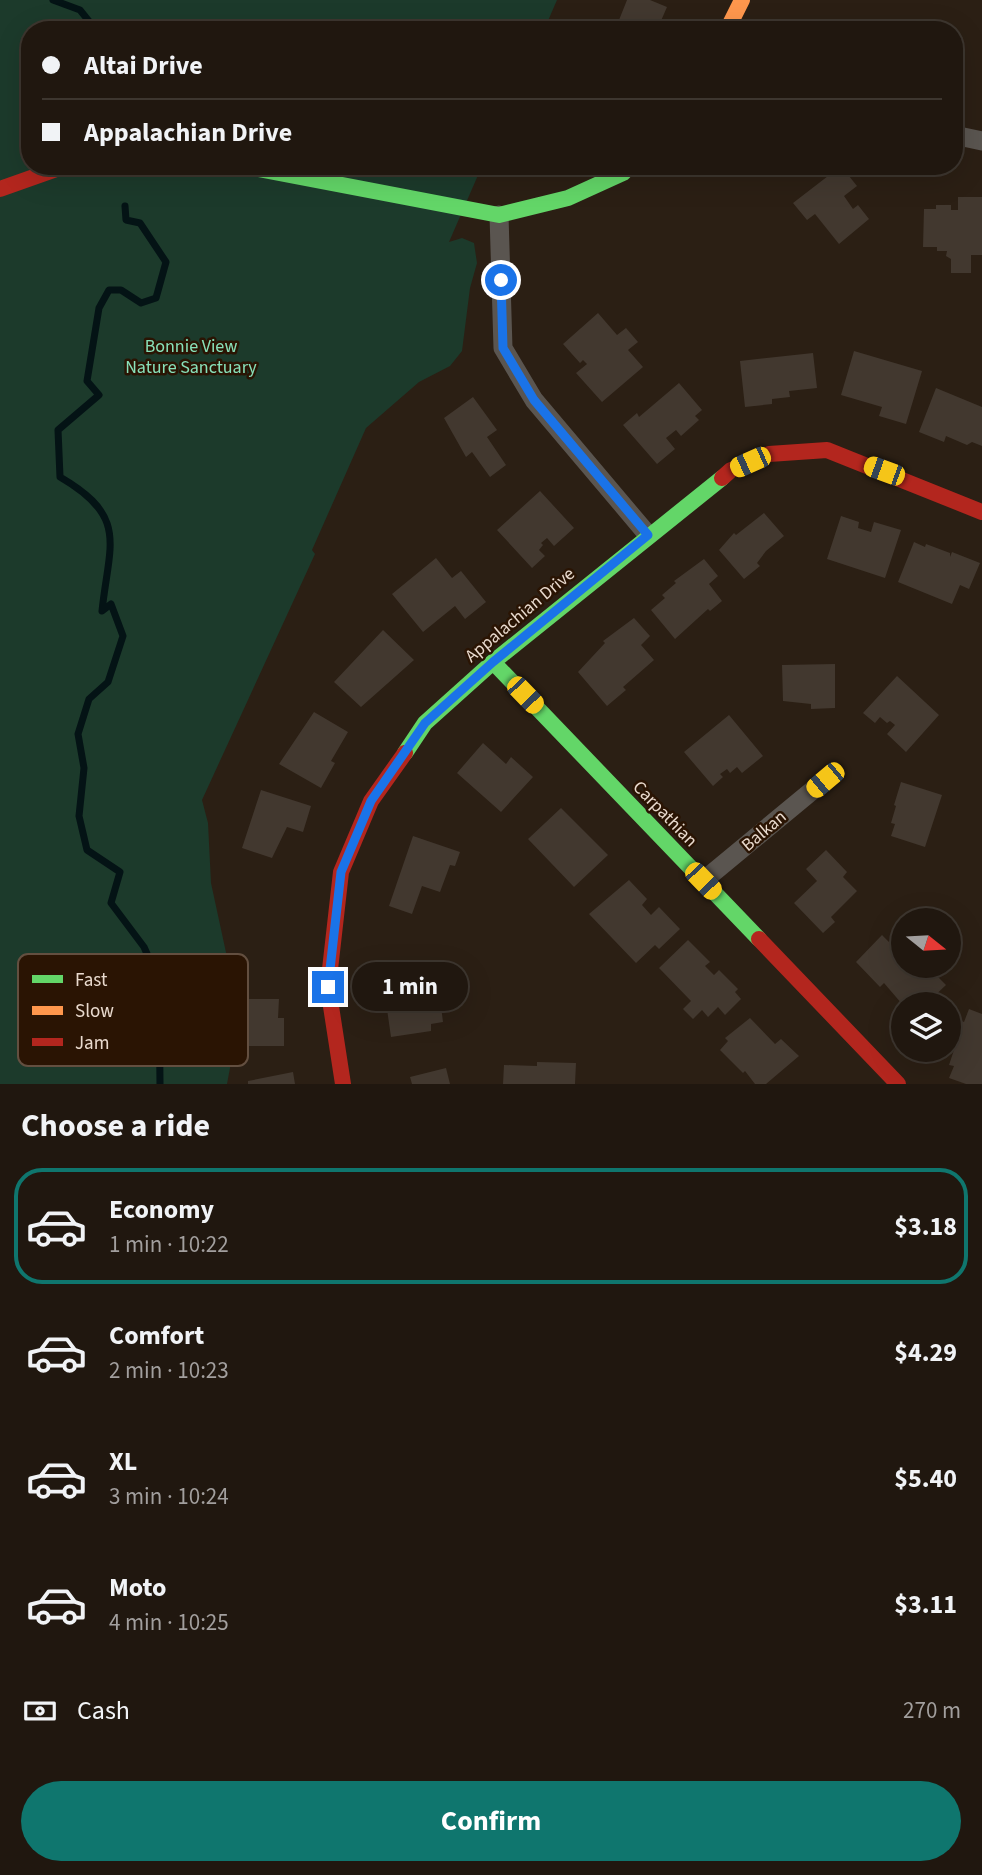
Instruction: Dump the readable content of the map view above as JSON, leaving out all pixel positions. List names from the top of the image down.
{
  "streets": {
    "street": ["Appalachian Drive", "Carpathian", "Balkan"]
  },
  "crossings": [
    ["Appalachian Drive", "Carpathian"],
    ["Carpathian", "Balkan"]
  ],
  "parks": ["Bonnie View Nature Sanctuary"],
  "legend": ["Fast", "Slow", "Jam"],
  "north": "right",
  "page": {
    "banner": ["Altai Drive", "Appalachian Drive"],
    "bubble": "1 min",
    "heading": "Choose a ride",
    "list": [
      {
        "name": "Economy",
        "note": "1 min · 10:22",
        "value": "$3.18"
      },
      {
        "name": "Comfort",
        "note": "2 min · 10:23",
        "value": "$4.29"
      },
      {
        "name": "XL",
        "note": "3 min · 10:24",
        "value": "$5.40"
      },
      {
        "name": "Moto",
        "note": "4 min · 10:25",
        "value": "$3.11"
      }
    ],
    "pay": ["Cash", "270 m"],
    "buttons": "Confirm"
  }
}
